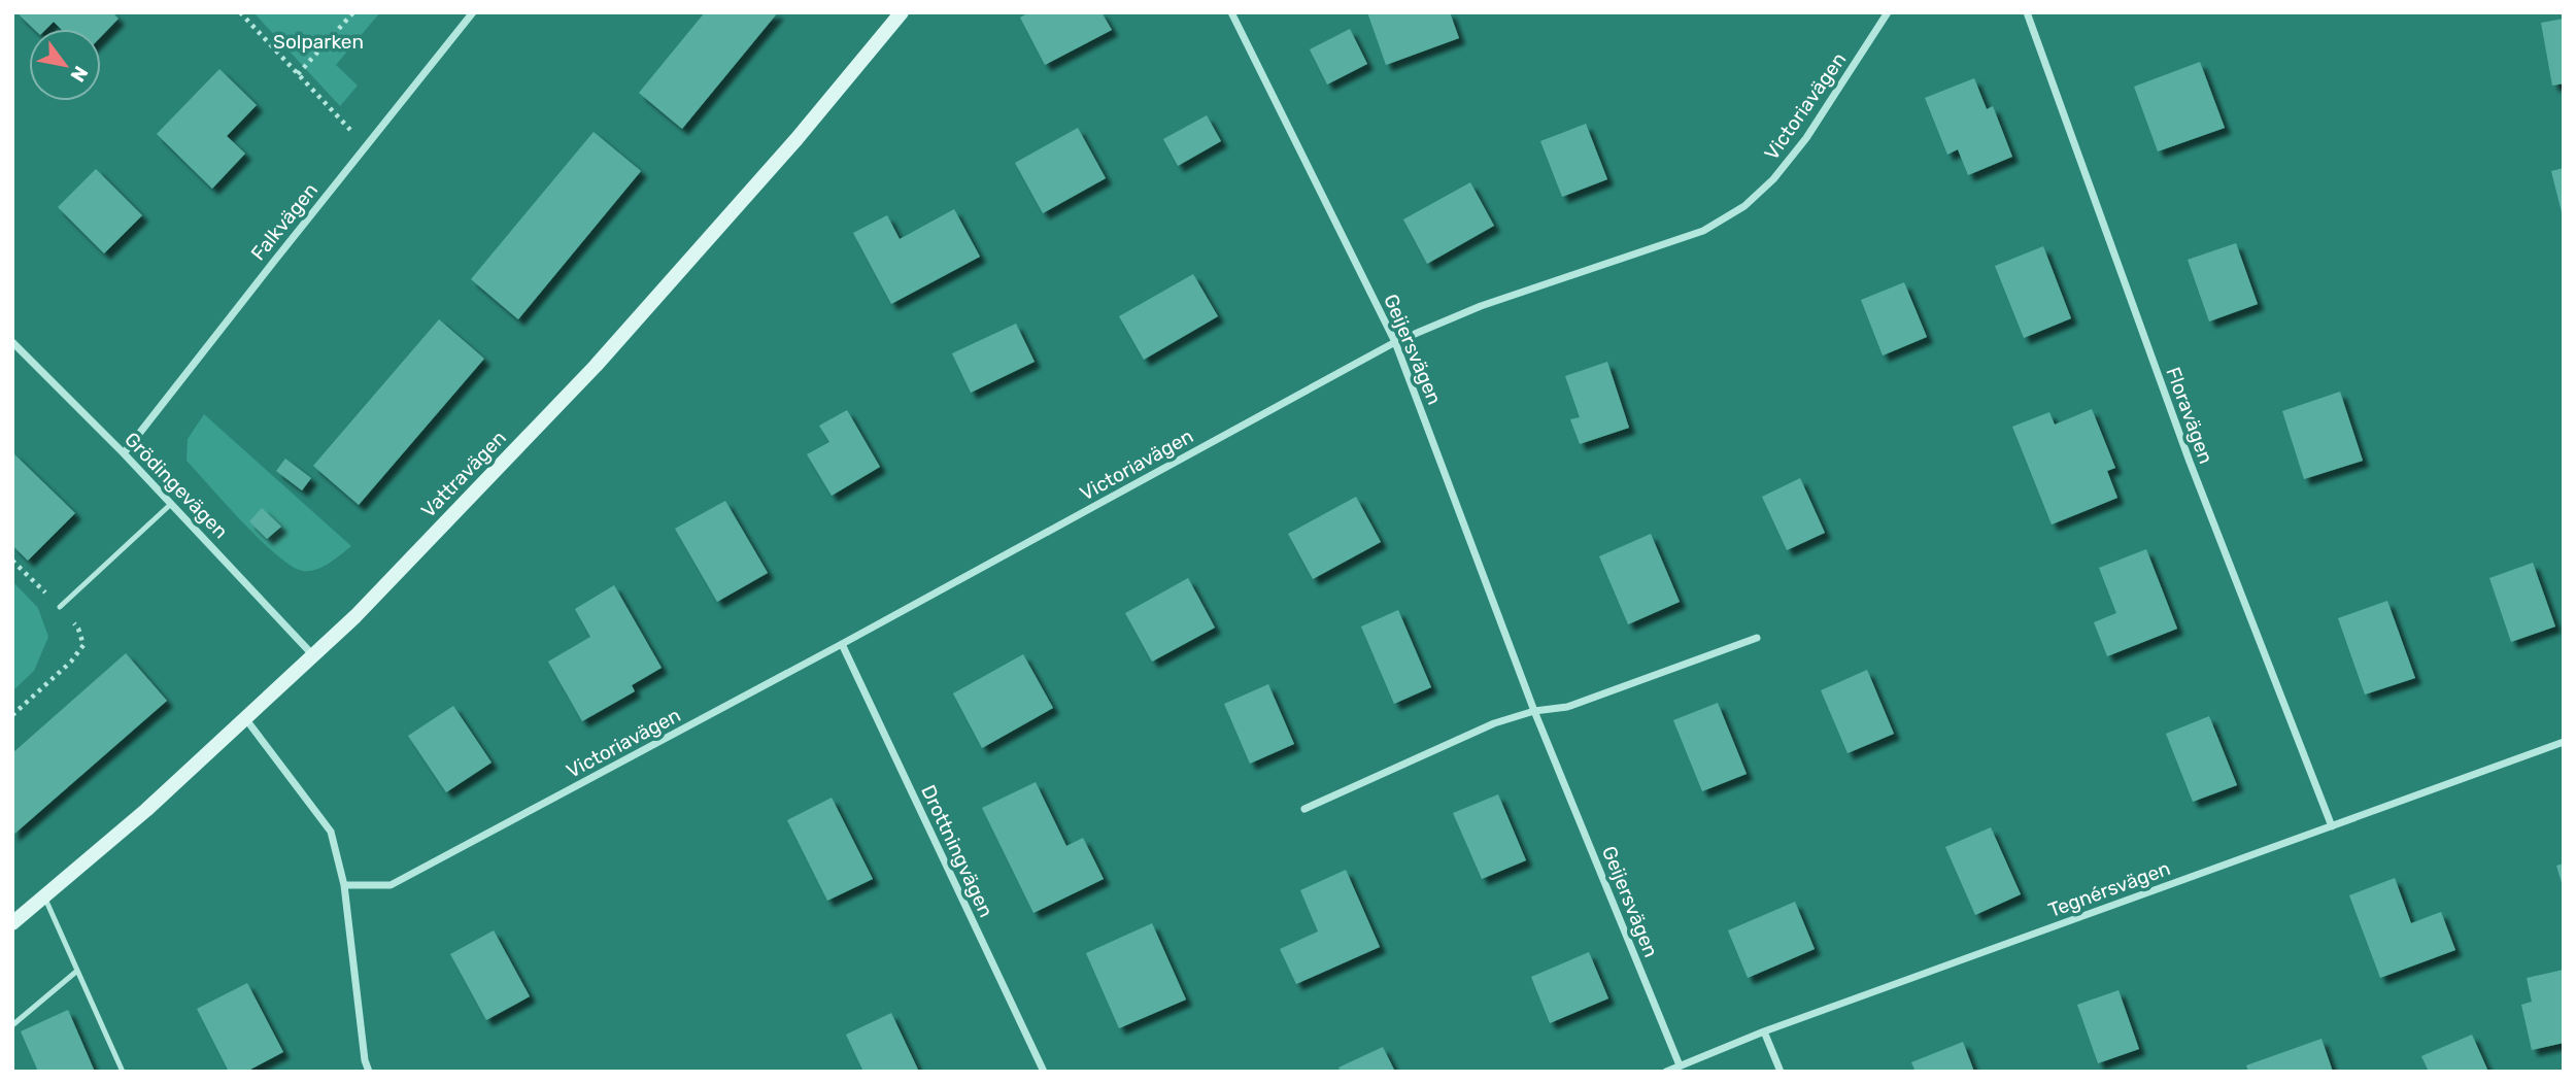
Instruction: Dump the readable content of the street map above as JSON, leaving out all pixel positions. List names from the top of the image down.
{
  "streets": {
    "street": [
      "Victoriavägen",
      "Falkvägen",
      "Geijersvägen",
      "Floravägen",
      "Vattravägen",
      "Grödingevägen",
      "Drottningvägen",
      "Tegnérsvägen"
    ]
  },
  "crossings": [
    ["Victoriavägen", "Geijersvägen"],
    ["Victoriavägen", "Drottningvägen"],
    ["Falkvägen", "Grödingevägen"],
    ["Geijersvägen", "Tegnérsvägen"],
    ["Floravägen", "Tegnérsvägen"],
    ["Vattravägen", "Grödingevägen"]
  ],
  "parks": ["Solparken"],
  "north": "bottom right"
}
